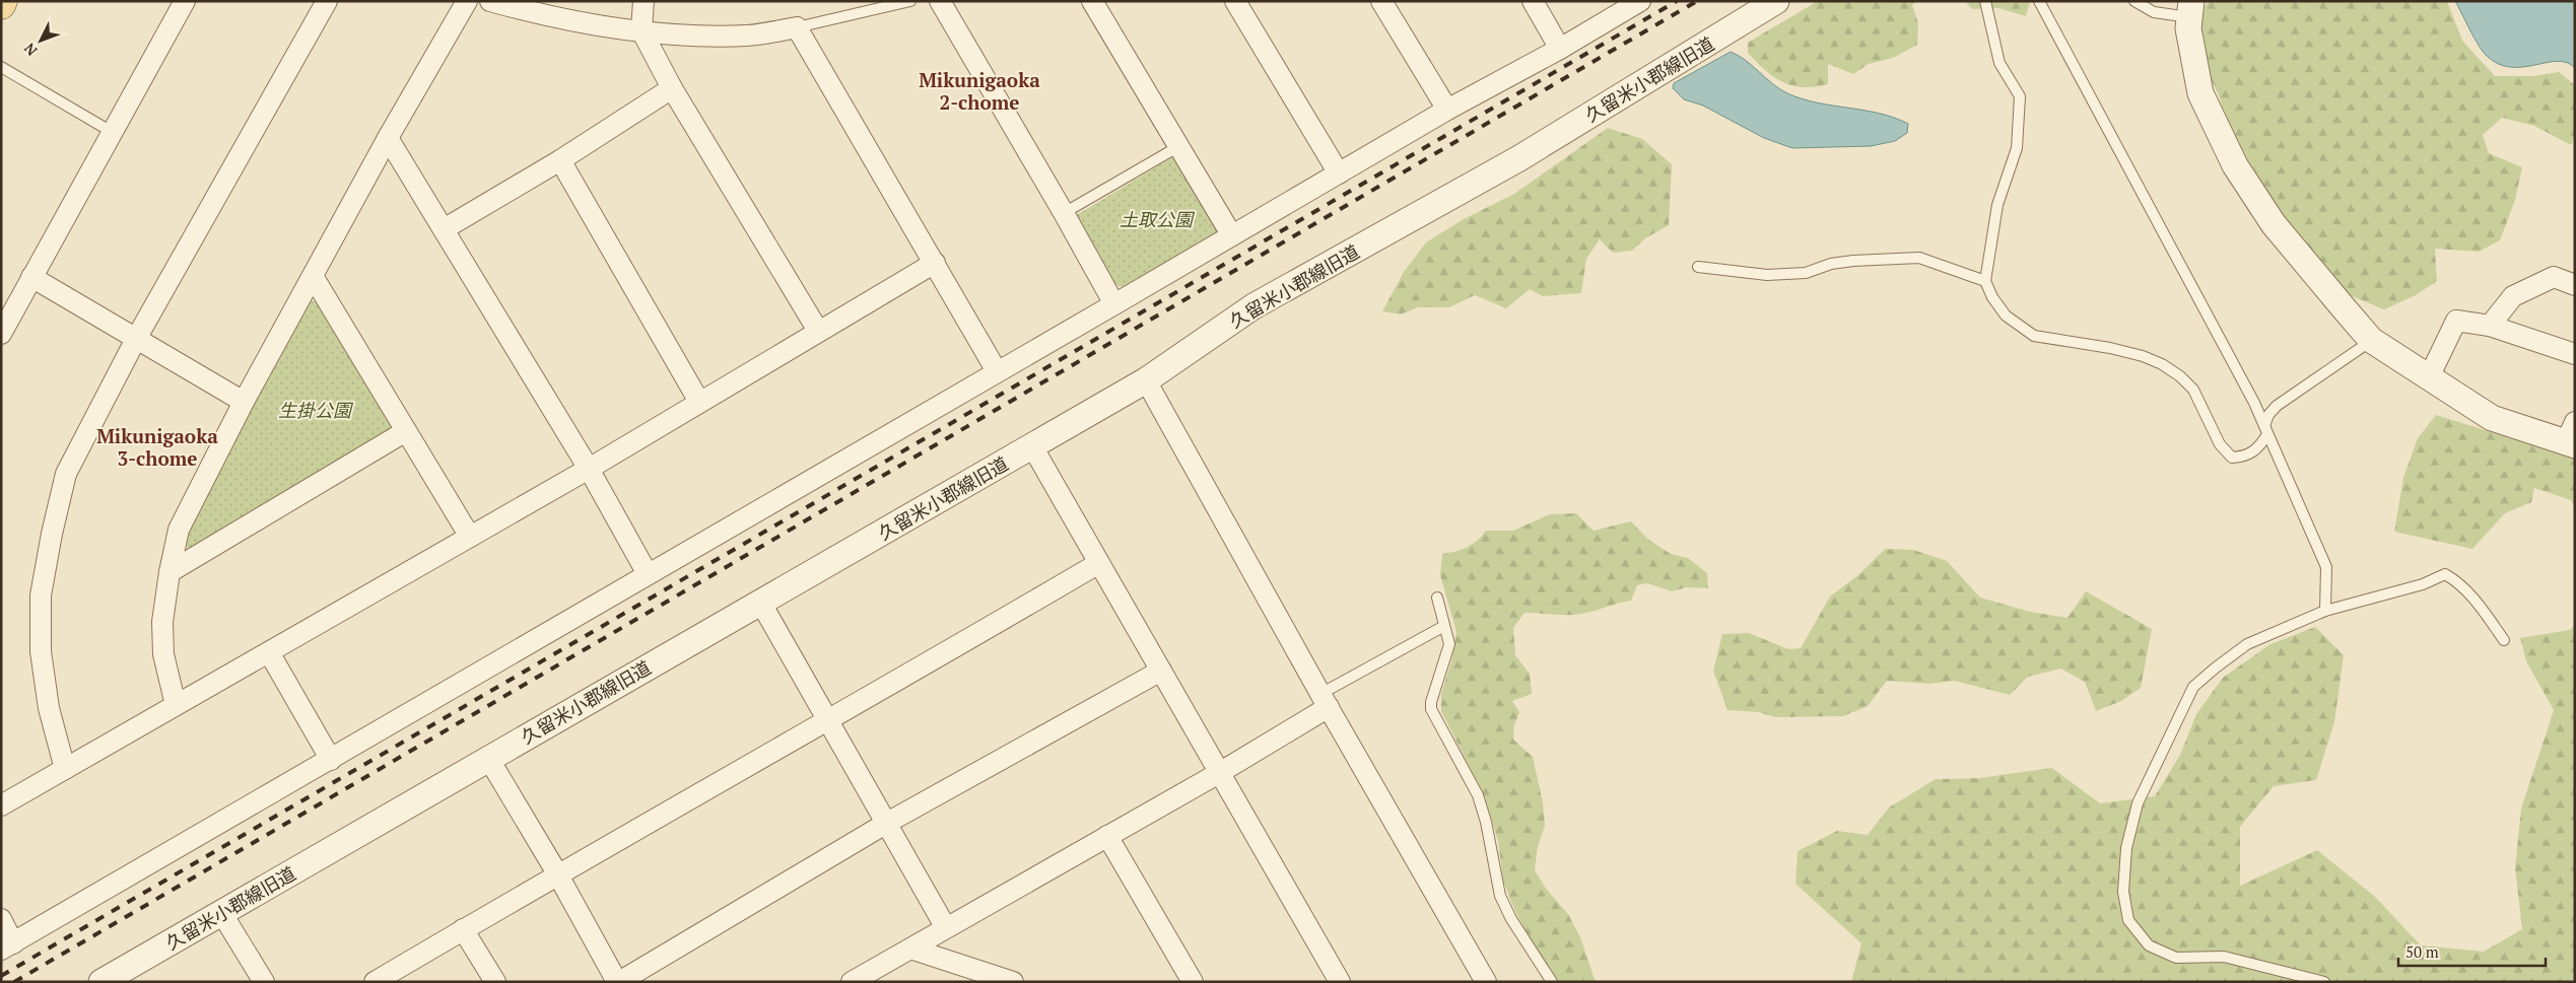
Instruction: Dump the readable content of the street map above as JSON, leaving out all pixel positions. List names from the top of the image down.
{
  "streets": {
    "street": ["久留米小郡線旧道"]
  },
  "districts": ["Mikunigaoka 2-chome", "Mikunigaoka 3-chome"],
  "parks": ["土取公園", "生掛公園"],
  "scale_bar": "50 m",
  "north": "bottom left"
}
